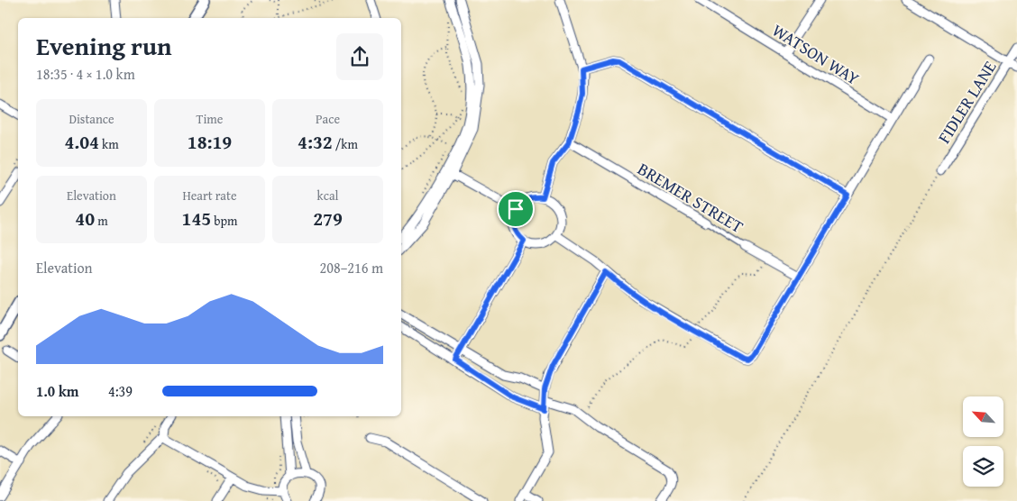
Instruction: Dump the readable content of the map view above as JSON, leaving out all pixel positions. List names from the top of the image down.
{
  "streets": {
    "street": ["WATSON WAY", "FIDLER LANE", "BREMER STREET"]
  },
  "north": "top left",
  "page": {
    "heading": ["Evening run", "18:35 · 4 × 1.0 km"],
    "stats": [
      ["Distance", "4.04 km"],
      ["Time", "18:19"],
      ["Pace", "4:32 /km"],
      ["Elevation", "40 m"],
      ["Heart rate", "145 bpm"],
      ["kcal", "279"]
    ],
    "chart": ["Elevation", "208–216 m"],
    "list": [
      {
        "name": "1.0 km",
        "note": "4:39"
      }
    ]
  }
}
